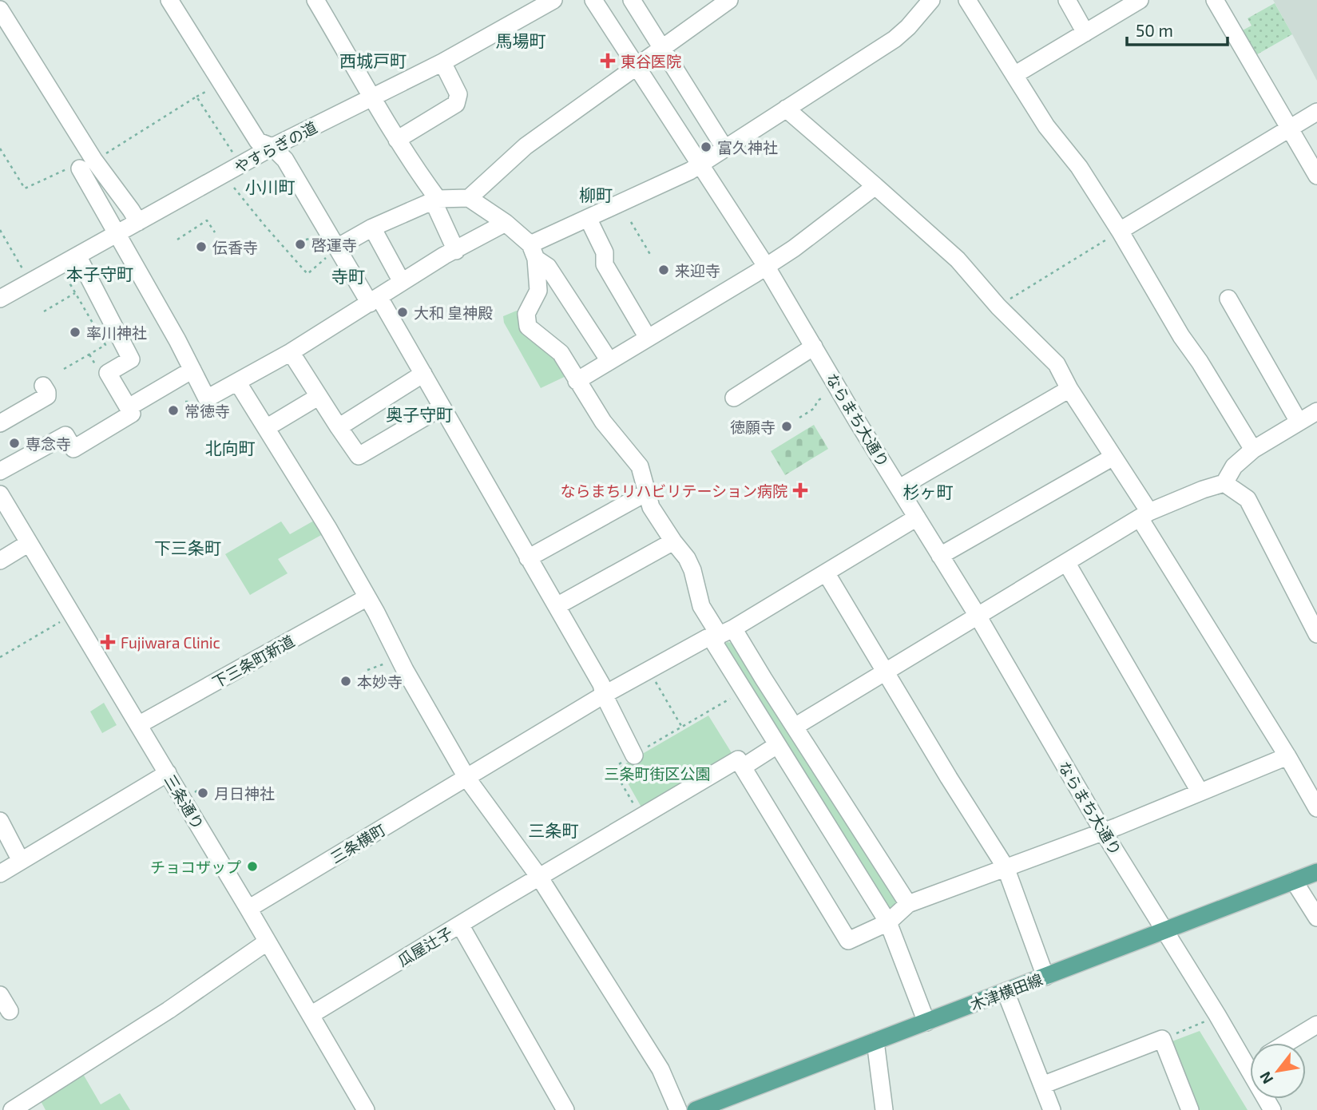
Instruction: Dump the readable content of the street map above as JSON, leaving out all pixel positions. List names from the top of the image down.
{
  "streets": {
    "main road": ["木津横田線"],
    "street": [
      "やすらぎの道",
      "ならまち大通り",
      "下三条町新道",
      "三条通り",
      "三条横町",
      "瓜屋辻子"
    ]
  },
  "crossings": [
    ["ならまち大通り", "三条横町"],
    ["ならまち大通り", "木津横田線"],
    ["下三条町新道", "三条通り"],
    ["三条通り", "三条横町"],
    ["三条通り", "瓜屋辻子"]
  ],
  "districts": [
    "馬場町",
    "西城戸町",
    "小川町",
    "柳町",
    "本子守町",
    "寺町",
    "奥子守町",
    "北向町",
    "杉ヶ町",
    "下三条町",
    "三条町"
  ],
  "parks": ["三条町街区公園"],
  "places": {
    "health": ["東谷医院", "ならまちリハビリテーション病院", "Fujiwara Clinic"],
    "other": [
      "富久神社",
      "啓運寺",
      "伝香寺",
      "来迎寺",
      "大和 皇神殿",
      "率川神社",
      "常徳寺",
      "徳願寺",
      "専念寺",
      "本妙寺",
      "月日神社",
      "チョコザップ"
    ]
  },
  "scale_bar": "50 m",
  "north": "bottom left"
}
